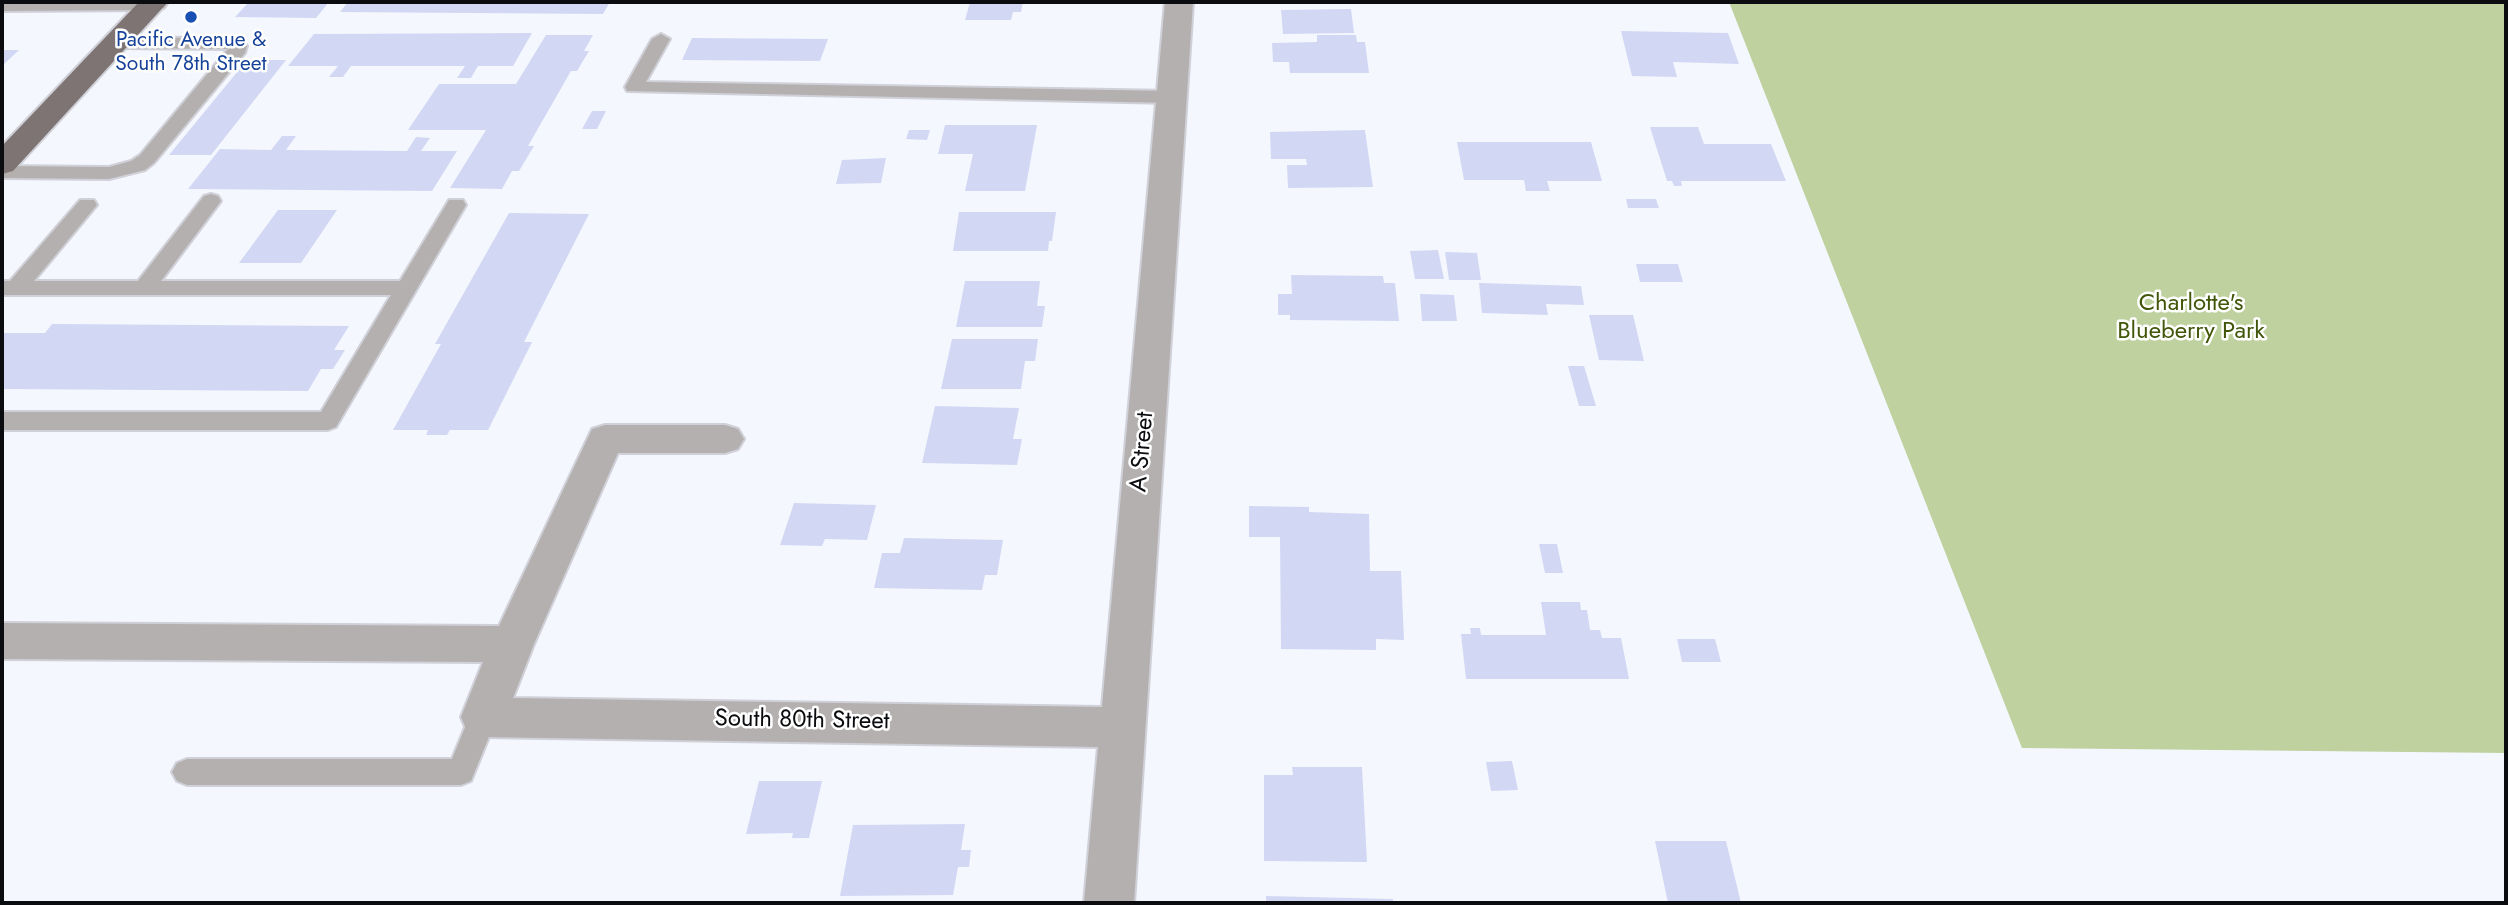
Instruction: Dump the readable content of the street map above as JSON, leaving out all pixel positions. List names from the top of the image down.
{
  "streets": {
    "street": ["A Street", "South 80th Street"]
  },
  "crossings": [
    ["A Street", "South 80th Street"]
  ],
  "parks": ["Charlotte's Blueberry Park"],
  "places": ["Pacific Avenue & South 78th Street"]
}
